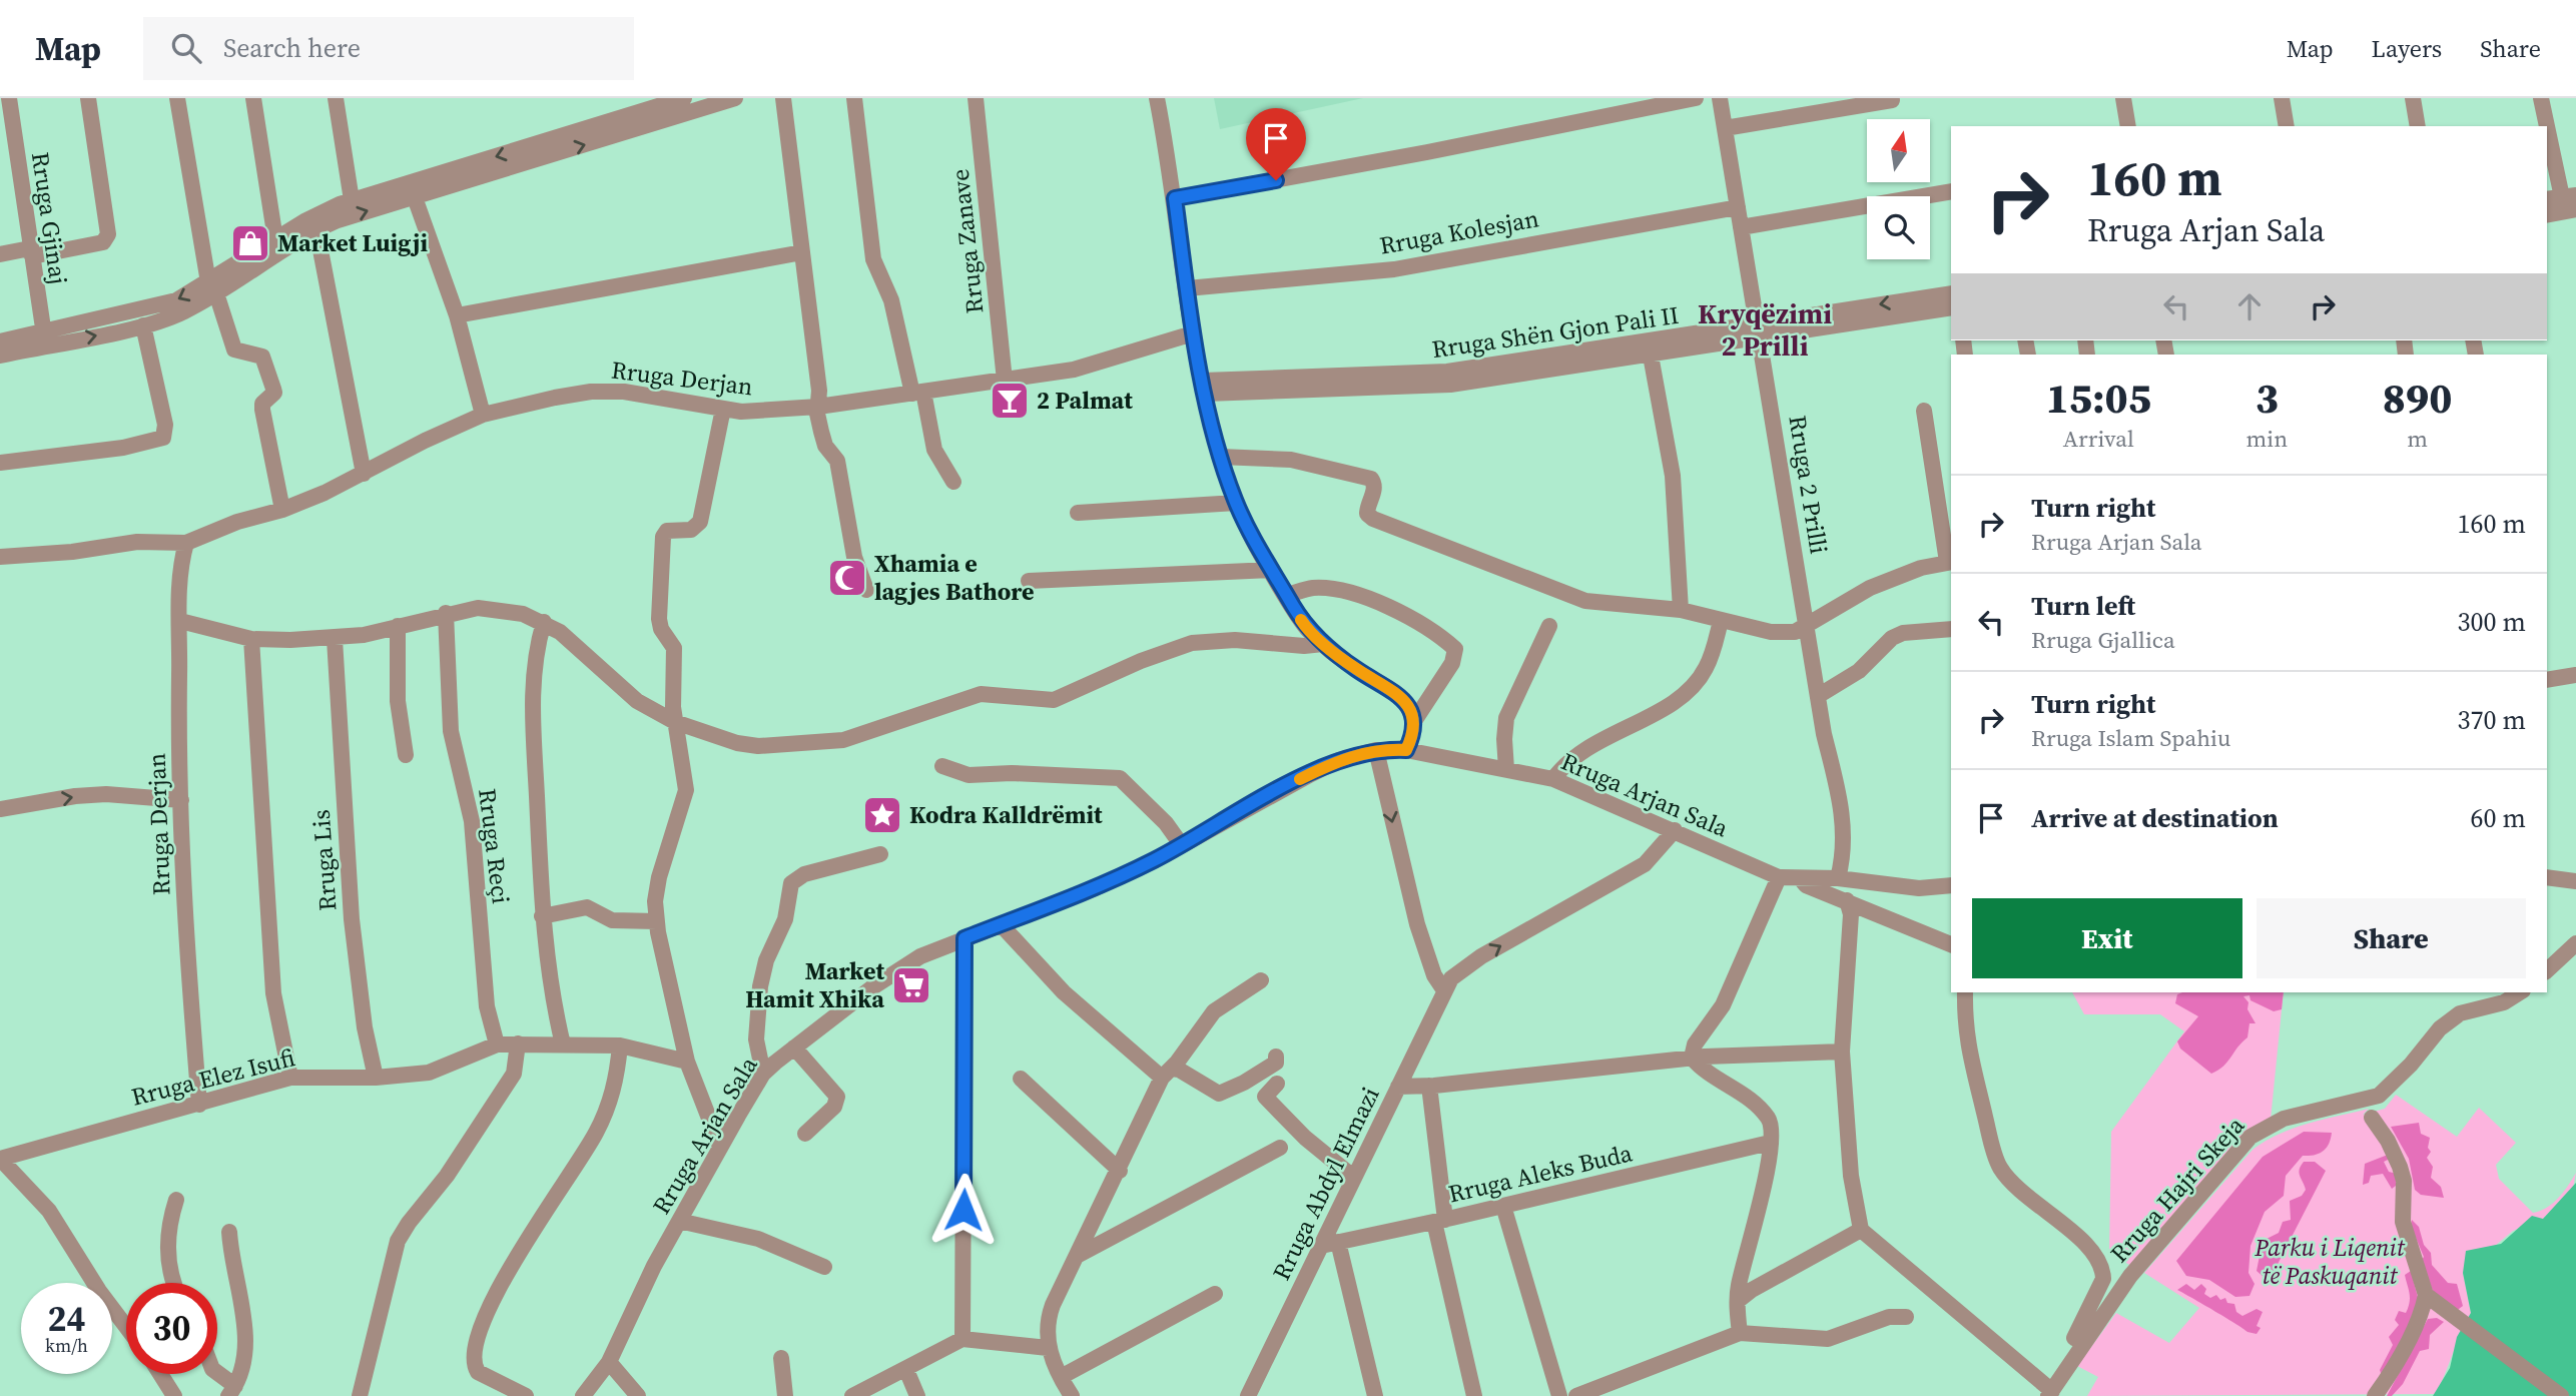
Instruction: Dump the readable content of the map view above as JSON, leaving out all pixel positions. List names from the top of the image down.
{
  "streets": {
    "street": [
      "Rruga Gjinaj",
      "Rruga Kolesjan",
      "Rruga Zanave",
      "Rruga Shën Gjon Pali II",
      "Rruga Derjan",
      "Rruga 2 Prilli",
      "Rruga Arjan Sala",
      "Rruga Reçi",
      "Rruga Lis",
      "Rruga Elez Isufi",
      "Rruga Aleks Buda",
      "Rruga Abdyl Elmazi",
      "Rruga Hajri Skeja"
    ]
  },
  "crossings": [
    ["Rruga Kolesjan", "Rruga 2 Prilli"],
    ["Rruga Zanave", "Rruga Derjan"],
    ["Rruga Shën Gjon Pali II", "Rruga 2 Prilli"],
    ["Rruga Derjan", "Rruga Elez Isufi"],
    ["Rruga 2 Prilli", "Rruga Arjan Sala"],
    ["Rruga Arjan Sala", "Rruga Abdyl Elmazi"],
    ["Rruga Reçi", "Rruga Elez Isufi"],
    ["Rruga Lis", "Rruga Elez Isufi"],
    ["Rruga Aleks Buda", "Rruga Abdyl Elmazi"]
  ],
  "one_way": ["Rruga Abdyl Elmazi"],
  "districts": ["Kryqëzimi 2 Prilli"],
  "parks": ["Parku i Liqenit të Paskuqanit"],
  "places": {
    "shop": ["Market Luigji"],
    "bar": ["2 Palmat"],
    "mosque": ["Xhamia e lagjes Bathore"],
    "place": ["Kodra Kalldrëmit"],
    "supermarket": ["Market Hamit Xhika"]
  },
  "north": "top",
  "page": {
    "header": "Map",
    "search": "Search here",
    "nav": ["Map", "Layers", "Share"],
    "turn": ["160 m", "Rruga Arjan Sala"],
    "eta": [
      "15:05",
      "Arrival",
      "3",
      "min",
      "890",
      "m"
    ],
    "list": [
      {
        "name": "Turn right",
        "note": "Rruga Arjan Sala",
        "value": "160 m"
      },
      {
        "name": "Turn left",
        "note": "Rruga Gjallica",
        "value": "300 m"
      },
      {
        "name": "Turn right",
        "note": "Rruga Islam Spahiu",
        "value": "370 m"
      },
      {
        "name": "Arrive at destination",
        "value": "60 m"
      }
    ],
    "buttons": ["Exit", "Share"],
    "speed": "24 km/h",
    "limit": "30"
  }
}
